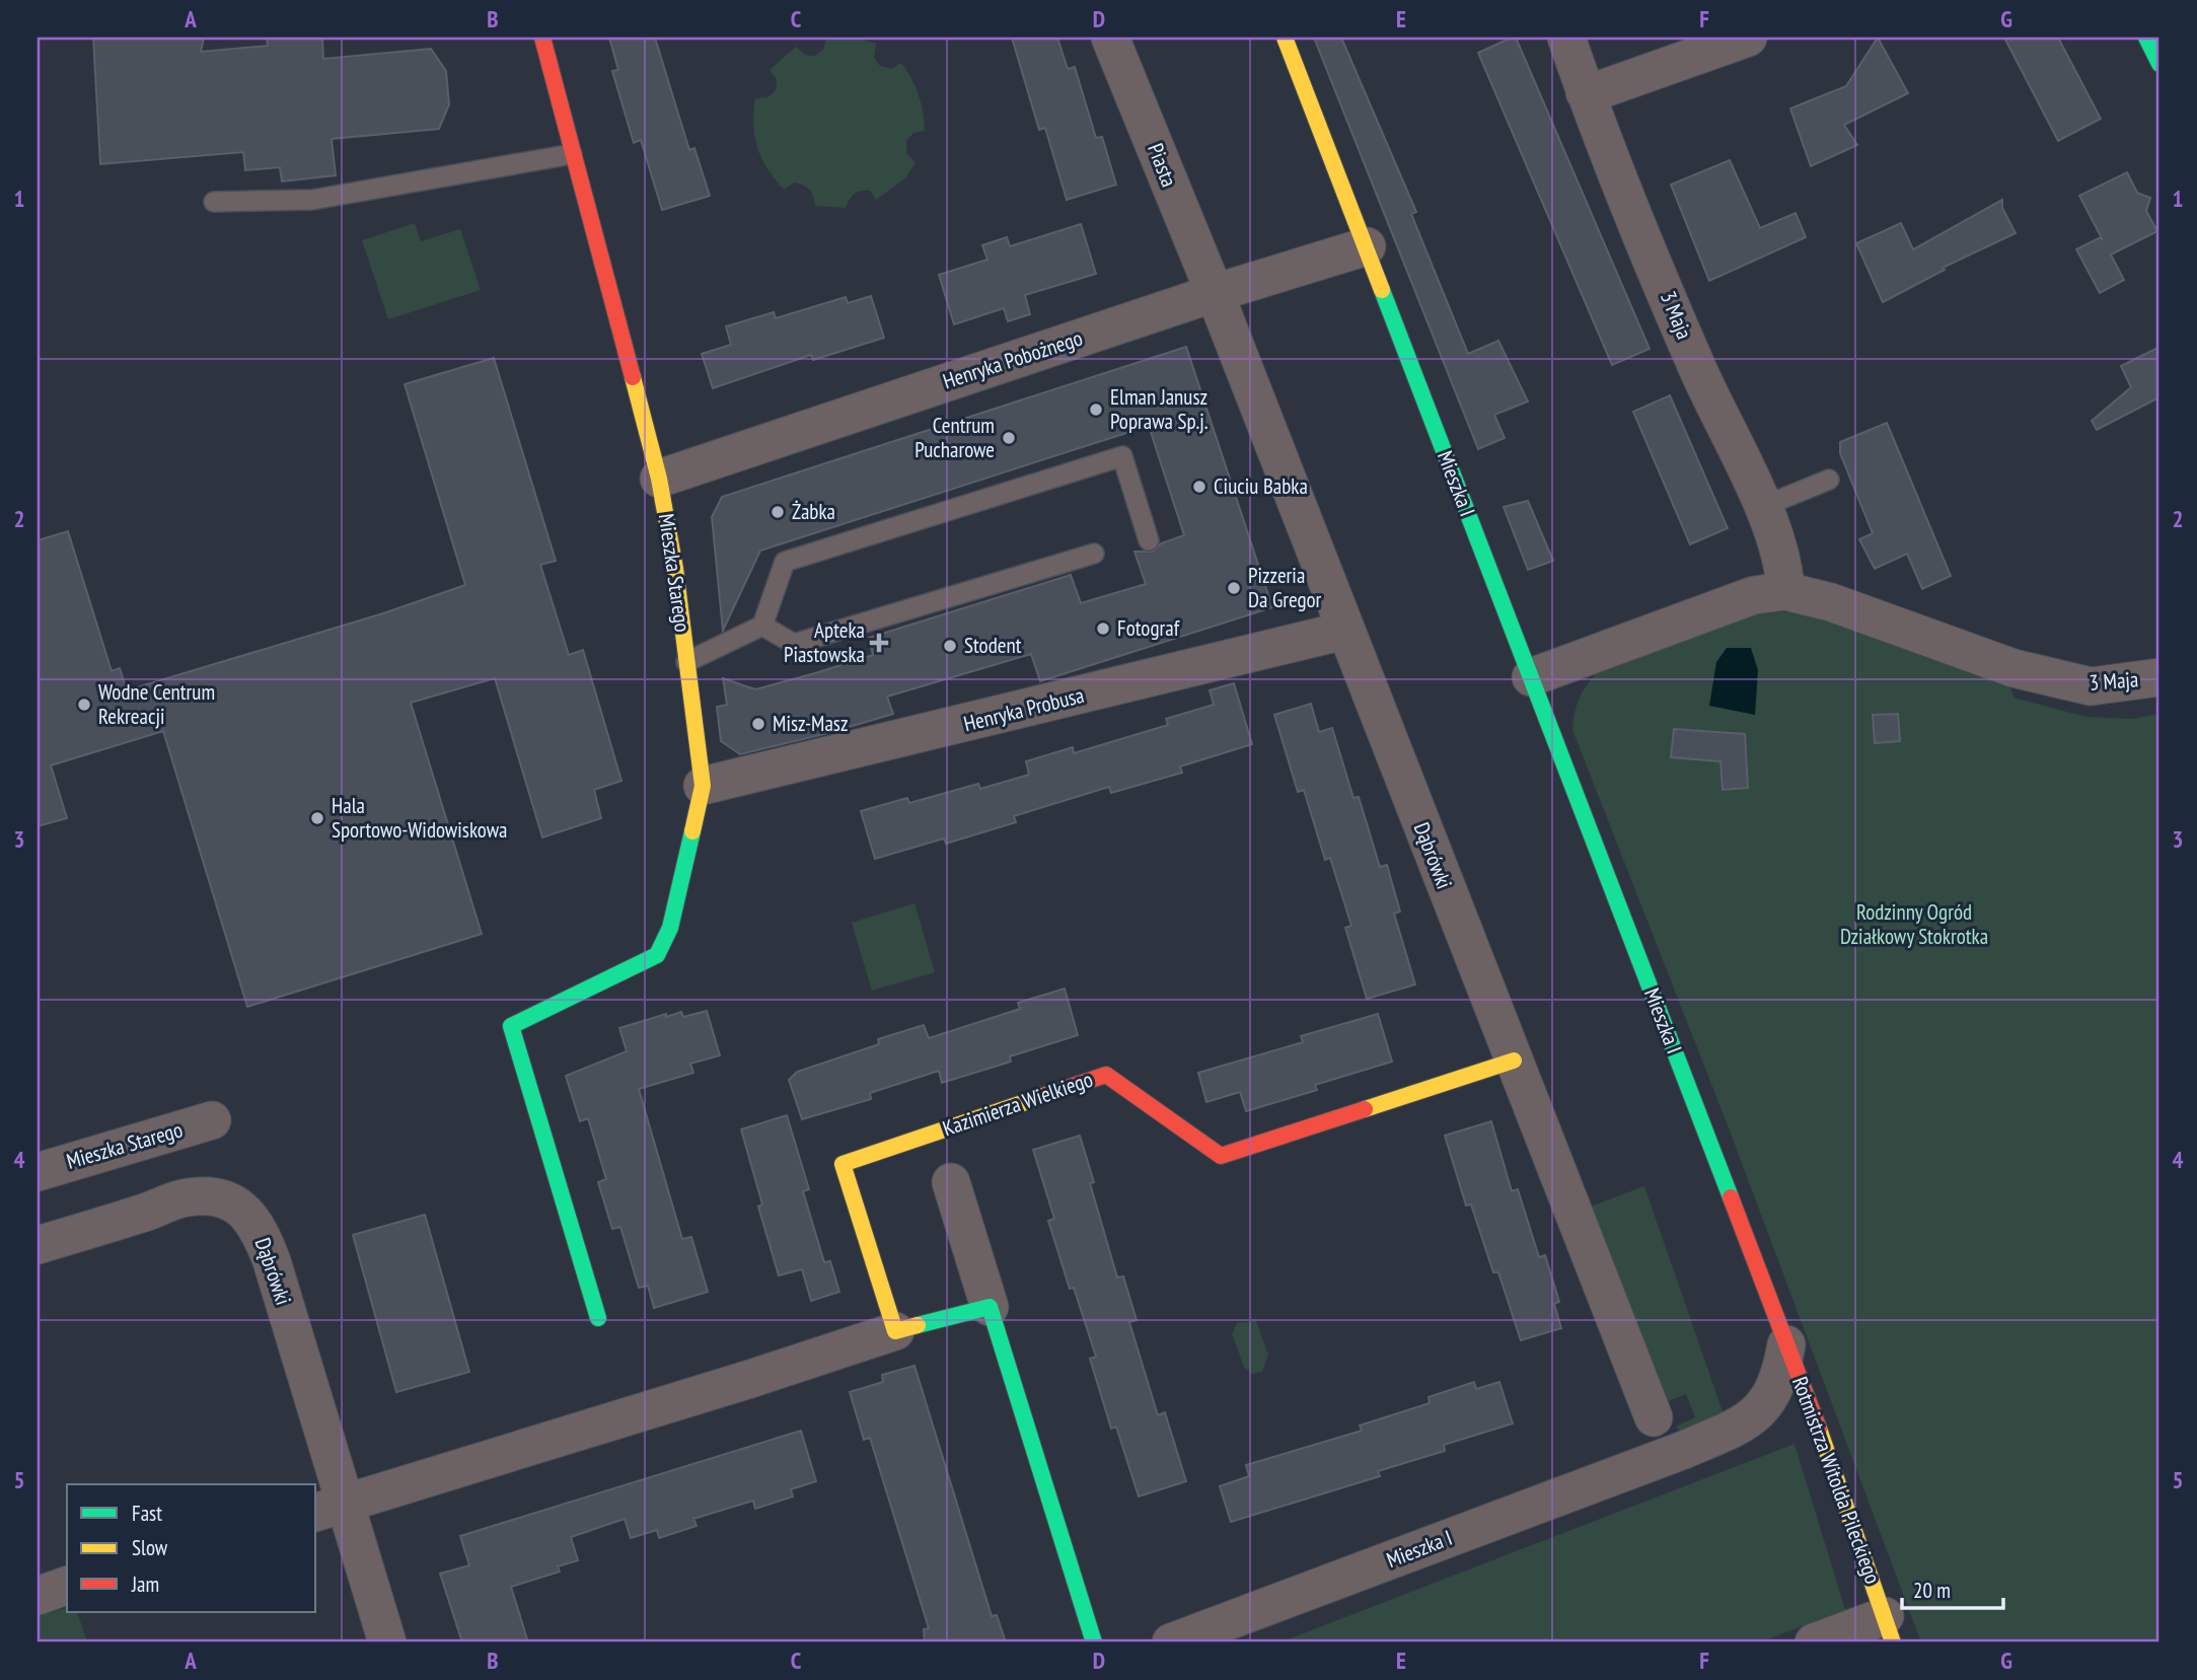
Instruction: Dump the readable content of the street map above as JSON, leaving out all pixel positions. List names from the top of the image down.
{
  "streets": {
    "street": [
      "Piasta",
      "3 Maja",
      "Henryka Pobożnego",
      "Mieszka I",
      "Mieszka Starego",
      "Henryka Probusa",
      "Dąbrówki",
      "Kazimierza Wielkiego",
      "Rotmistrza Witolda Pileckiego"
    ]
  },
  "crossings": [
    ["Piasta", "Henryka Pobożnego"],
    ["Piasta", "Dąbrówki"],
    ["3 Maja", "Mieszka I"],
    ["Henryka Pobożnego", "Mieszka I"],
    ["Henryka Pobożnego", "Mieszka Starego"],
    ["Henryka Pobożnego", "Dąbrówki"],
    ["Mieszka I", "Rotmistrza Witolda Pileckiego"],
    ["Mieszka Starego", "Henryka Probusa"],
    ["Henryka Probusa", "Dąbrówki"],
    ["Dąbrówki", "Kazimierza Wielkiego"]
  ],
  "parks": ["Rodzinny Ogród Działkowy Stokrotka"],
  "places": {
    "other": [
      "Elman Janusz Poprawa Sp.j.",
      "Centrum Pucharowe",
      "Ciuciu Babka",
      "Żabka",
      "Pizzeria Da Gregor",
      "Fotograf",
      "Stodent",
      "Wodne Centrum Rekreacji",
      "Misz-Masz",
      "Hala Sportowo-Widowiskowa"
    ],
    "health": ["Apteka Piastowska"]
  },
  "legend": ["Fast", "Slow", "Jam"],
  "scale_bar": "20 m",
  "grid": {
    "columns": [
      "A",
      "B",
      "C",
      "D",
      "E",
      "F",
      "G"
    ],
    "rows": [
      "1",
      "2",
      "3",
      "4",
      "5"
    ]
  }
}
